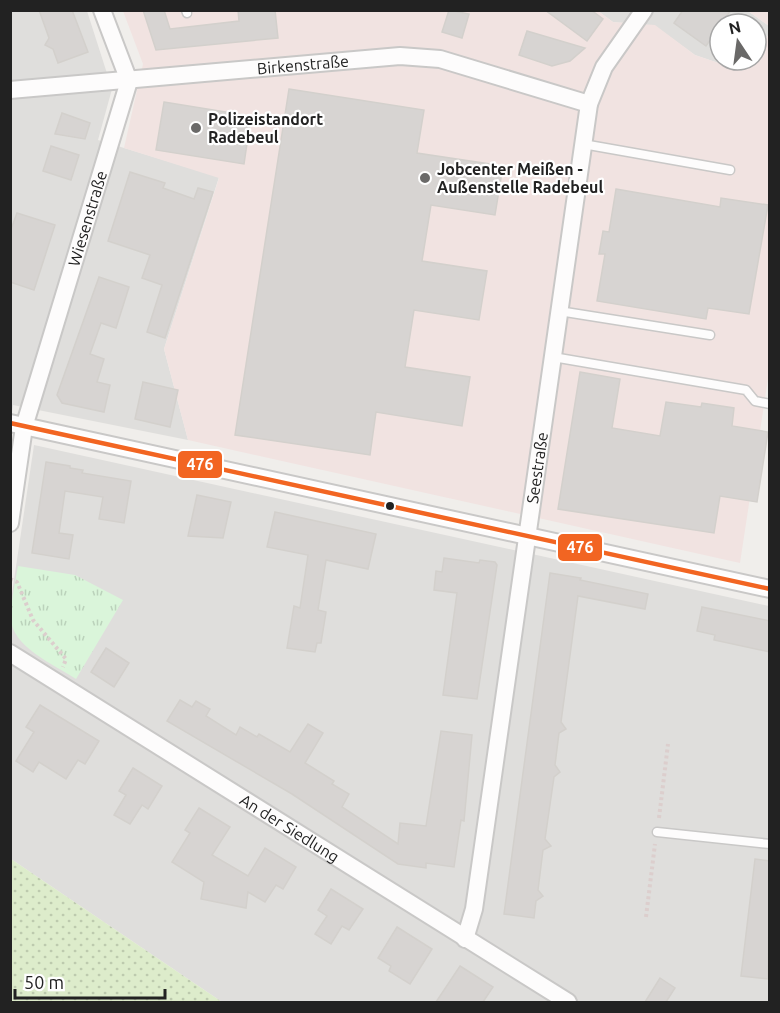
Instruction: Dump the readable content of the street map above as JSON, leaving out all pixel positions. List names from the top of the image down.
{
  "streets": {
    "street": [
      "Birkenstraße",
      "Wiesenstraße",
      "Seestraße",
      "An der Siedlung"
    ]
  },
  "crossings": [
    ["Birkenstraße", "Wiesenstraße"],
    ["Birkenstraße", "Seestraße"],
    ["Seestraße", "An der Siedlung"]
  ],
  "places": ["Polizeistandort Radebeul", "Jobcenter Meißen - Außenstelle Radebeul"],
  "lines": ["transit line 476"],
  "scale_bar": "50 m",
  "north": "top"
}
